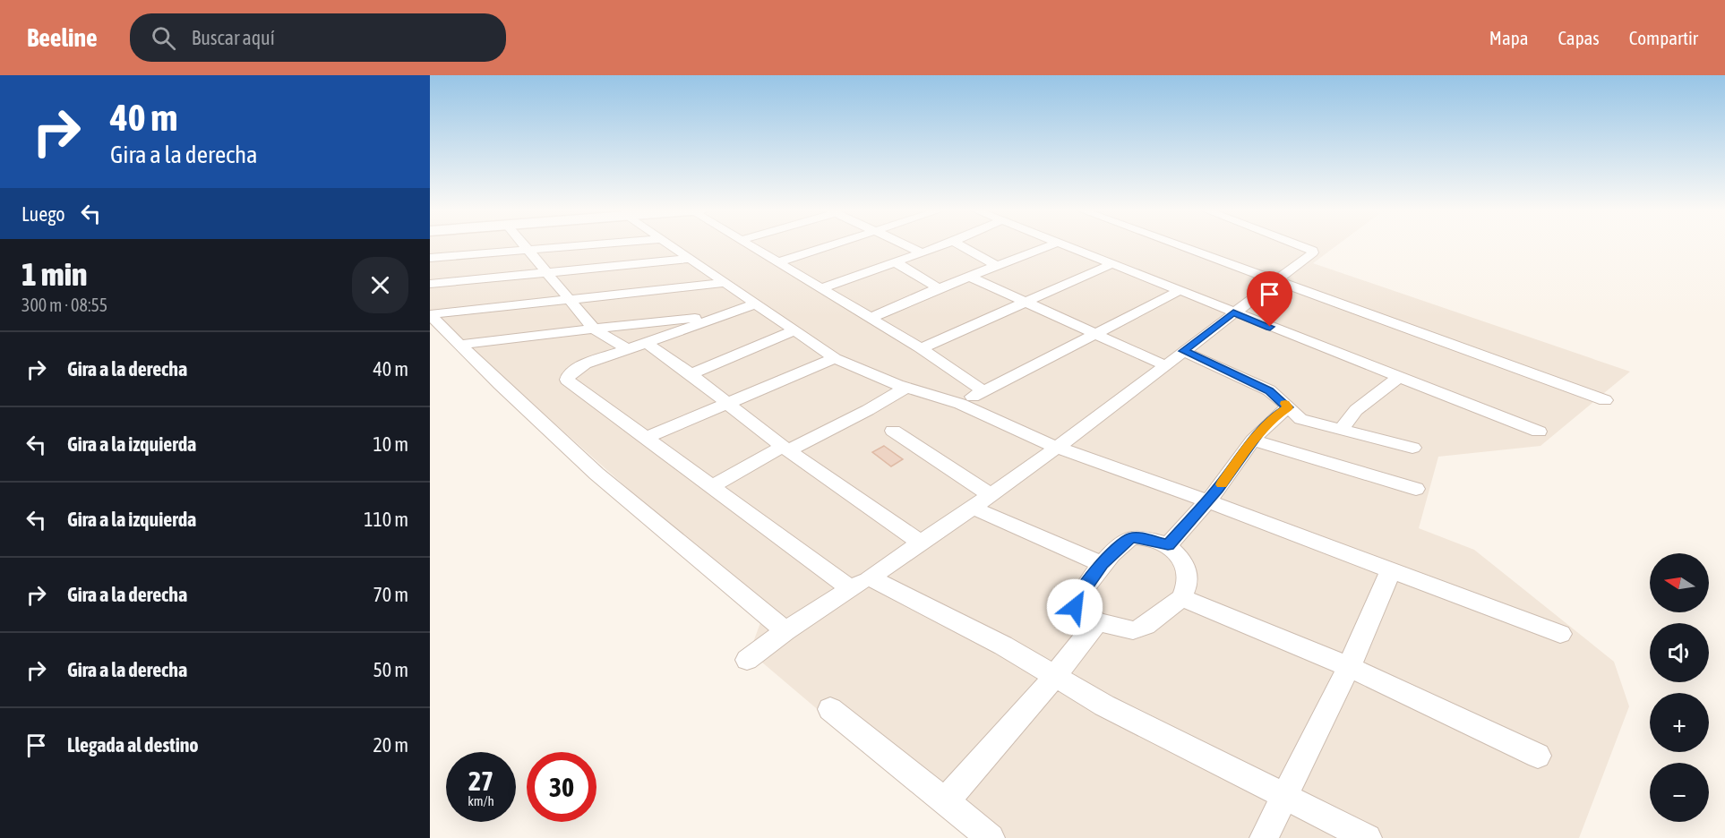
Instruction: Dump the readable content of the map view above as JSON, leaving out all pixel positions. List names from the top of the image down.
{
  "north": "left",
  "page": {
    "header": "Beeline",
    "search": "Buscar aquí",
    "nav": ["Mapa", "Capas", "Compartir"],
    "turn": ["40 m", "Gira a la derecha"],
    "then": "Luego",
    "heading": ["1 min", "300 m · 08:55"],
    "list": [
      {
        "name": "Gira a la derecha",
        "value": "40 m"
      },
      {
        "name": "Gira a la izquierda",
        "value": "10 m"
      },
      {
        "name": "Gira a la izquierda",
        "value": "110 m"
      },
      {
        "name": "Gira a la derecha",
        "value": "70 m"
      },
      {
        "name": "Gira a la derecha",
        "value": "50 m"
      },
      {
        "name": "Llegada al destino",
        "value": "20 m"
      }
    ],
    "map_buttons": ["+", "−"],
    "speed": "27 km/h",
    "limit": "30"
  }
}
